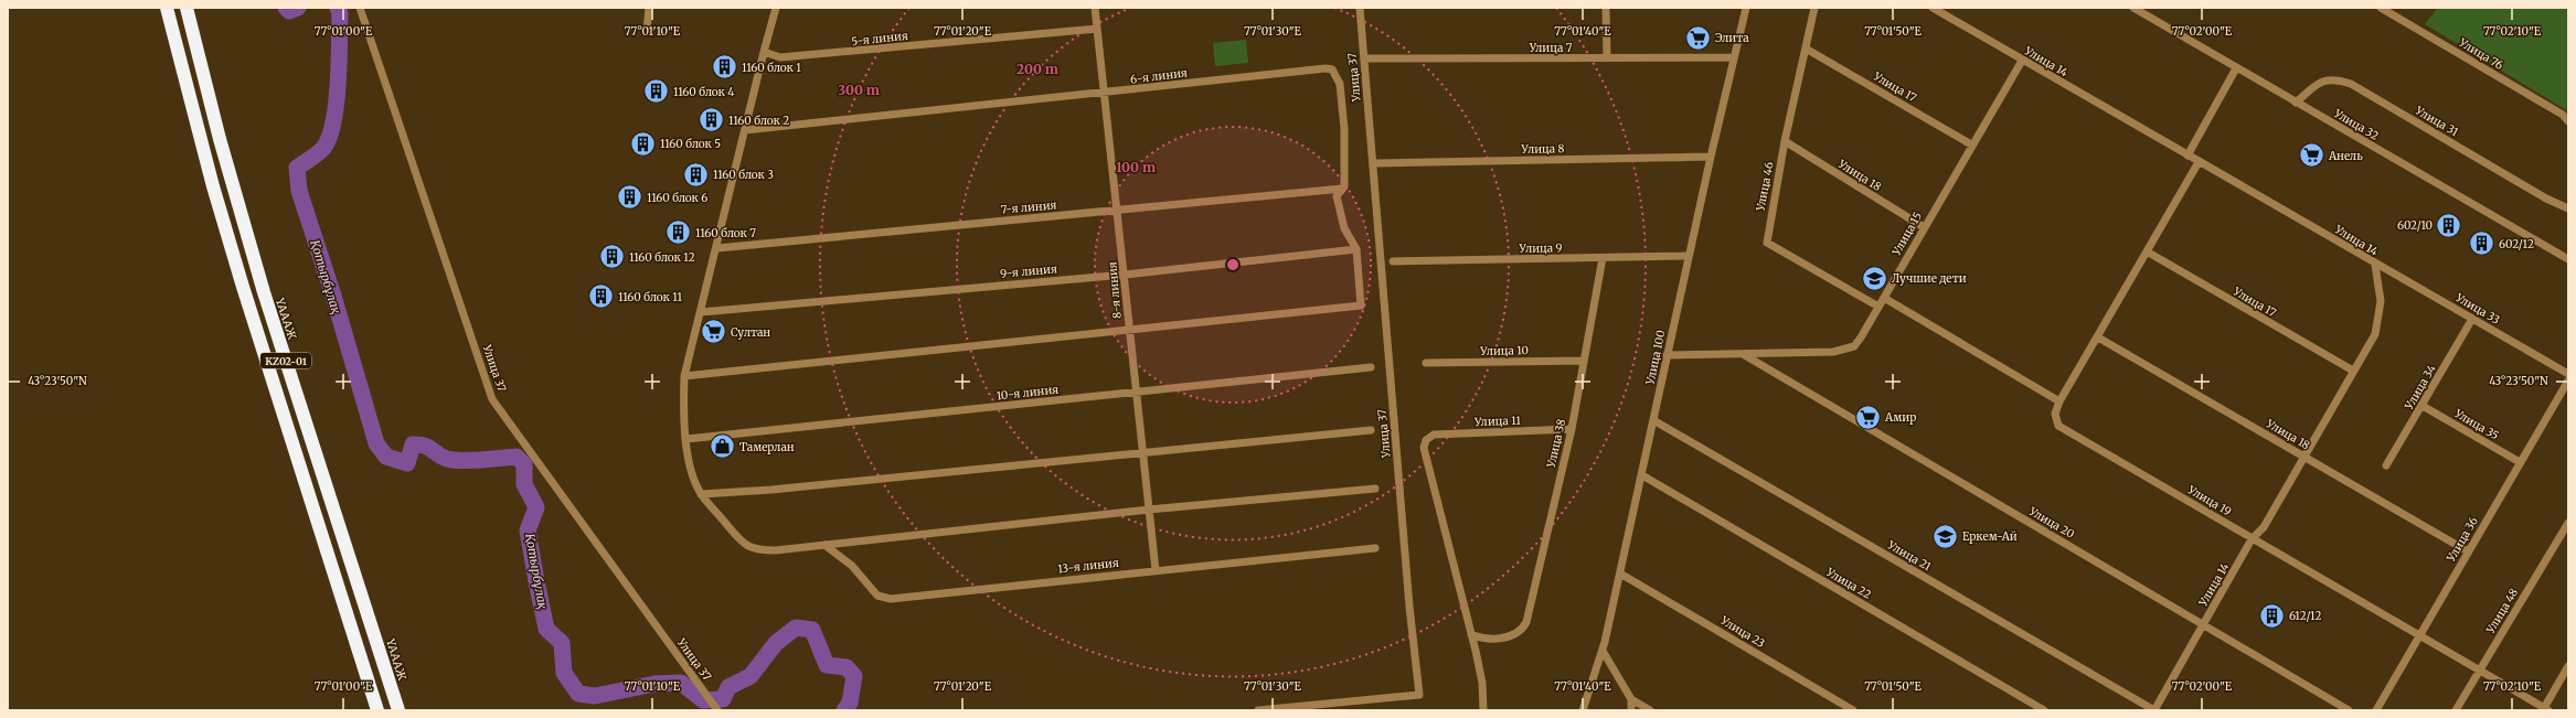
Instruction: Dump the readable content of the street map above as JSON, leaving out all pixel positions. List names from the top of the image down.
{
  "streets": {
    "highway": ["ҮАААЖ", "KZ02-01"],
    "street": [
      "5-я линия",
      "Улица 7",
      "Улица 76",
      "Улица 14",
      "6-я линия",
      "Улица 37",
      "Улица 17",
      "Улица 31",
      "Улица 32",
      "Улица 8",
      "Улица 18",
      "Улица 46",
      "7-я линия",
      "Улица 15",
      "Улица 9",
      "9-я линия",
      "8-я линия",
      "Улица 33",
      "Улица 10",
      "Улица 100",
      "Улица 34",
      "10-я линия",
      "Улица 11",
      "Улица 35",
      "Улица 38",
      "Улица 19",
      "Улица 20",
      "Улица 36",
      "Улица 21",
      "13-я линия",
      "Улица 22",
      "Улица 48",
      "Улица 23"
    ]
  },
  "crossings": [
    ["5-я линия", "8-я линия"],
    ["Улица 7", "Улица 100"],
    ["Улица 14", "Улица 17"],
    ["Улица 14", "Улица 18"],
    ["Улица 14", "Улица 15"],
    ["Улица 14", "Улица 33"],
    ["Улица 14", "Улица 19"],
    ["Улица 14", "Улица 20"],
    ["Улица 14", "Улица 21"],
    ["6-я линия", "7-я линия"],
    ["6-я линия", "9-я линия"],
    ["6-я линия", "8-я линия"],
    ["Улица 17", "Улица 46"],
    ["Улица 17", "Улица 15"],
    ["Улица 31", "Улица 32"],
    ["Улица 8", "Улица 100"],
    ["Улица 18", "Улица 46"],
    ["Улица 18", "Улица 15"],
    ["Улица 18", "Улица 36"],
    ["Улица 46", "Улица 15"],
    ["7-я линия", "8-я линия"],
    ["Улица 15", "Улица 100"],
    ["Улица 15", "Улица 20"],
    ["Улица 9", "Улица 100"],
    ["Улица 9", "Улица 38"],
    ["9-я линия", "8-я линия"],
    ["8-я линия", "10-я линия"],
    ["8-я линия", "13-я линия"],
    ["Улица 33", "Улица 34"],
    ["Улица 10", "Улица 38"],
    ["Улица 100", "Улица 21"],
    ["Улица 100", "Улица 22"],
    ["Улица 100", "Улица 23"],
    ["Улица 34", "Улица 35"],
    ["Улица 11", "Улица 38"],
    ["Улица 35", "Улица 36"],
    ["Улица 19", "Улица 36"],
    ["Улица 19", "Улица 48"]
  ],
  "water": ["Қотырбұлақ"],
  "places": {
    "supermarket": [
      "Элита",
      "Анель",
      "Султан",
      "Амир"
    ],
    "building": [
      "1160 блок 1",
      "1160 блок 4",
      "1160 блок 2",
      "1160 блок 5",
      "1160 блок 3",
      "1160 блок 6",
      "602/10",
      "1160 блок 7",
      "602/12",
      "1160 блок 12",
      "1160 блок 11",
      "612/12"
    ],
    "school or university": ["Лучшие дети", "Еркем-Ай"],
    "shop": ["Тамерлан"]
  },
  "coordinates": [
    "77°01'00\"E",
    "77°01'10\"E",
    "77°01'20\"E",
    "77°01'30\"E",
    "77°01'40\"E",
    "77°01'50\"E",
    "77°02'00\"E",
    "77°02'10\"E",
    "43°23'50\"N"
  ],
  "rings": ["200 m", "300 m", "100 m"]
}
